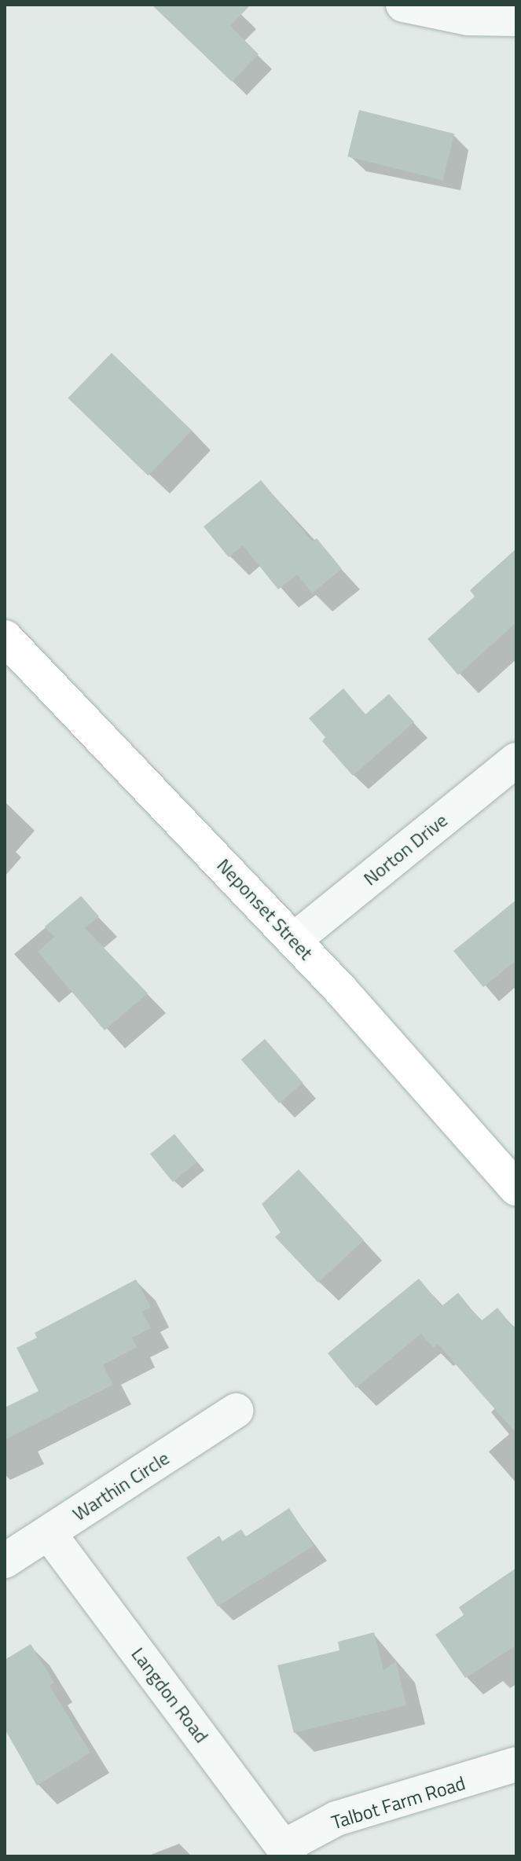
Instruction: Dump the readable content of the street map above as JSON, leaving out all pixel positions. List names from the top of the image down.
{
  "streets": {
    "main road": ["Neponset Street"],
    "street": [
      "Norton Drive",
      "Warthin Circle",
      "Langdon Road",
      "Talbot Farm Road"
    ]
  },
  "crossings": [
    ["Norton Drive", "Neponset Street"],
    ["Warthin Circle", "Langdon Road"],
    ["Langdon Road", "Talbot Farm Road"]
  ]
}
